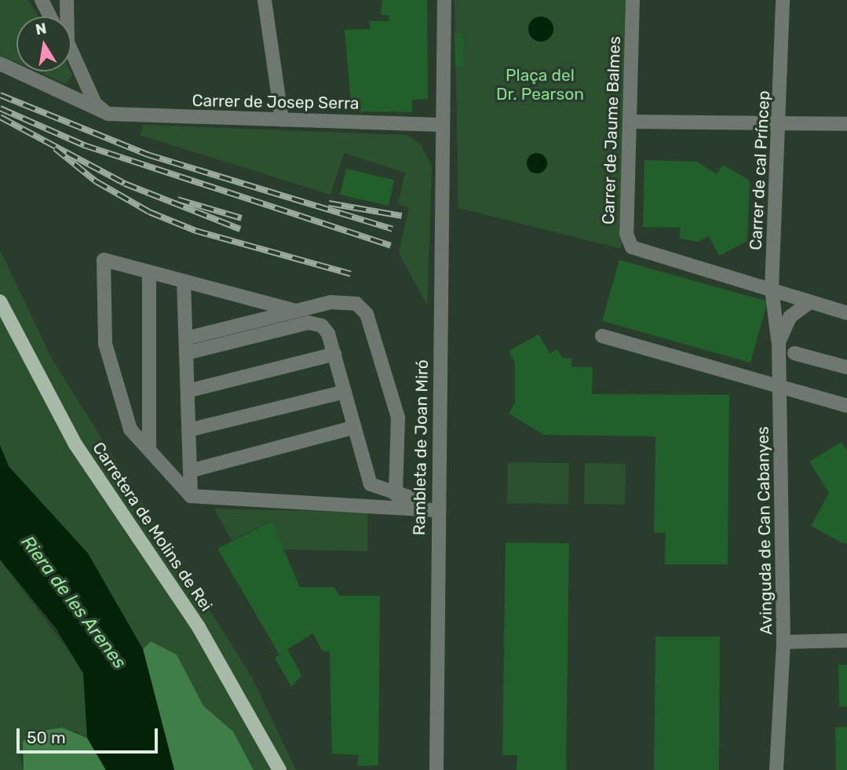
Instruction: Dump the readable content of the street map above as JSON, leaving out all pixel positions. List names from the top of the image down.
{
  "streets": {
    "main road": ["Carretera de Molins de Rei"],
    "street": [
      "Carrer de Josep Serra",
      "Carrer de Jaume Balmes",
      "Carrer de cal Príncep",
      "Rambleta de Joan Miró",
      "Avinguda de Can Cabanyes"
    ]
  },
  "crossings": [
    ["Carrer de Josep Serra", "Rambleta de Joan Miró"],
    ["Carrer de Jaume Balmes", "Carrer de cal Príncep"],
    ["Carrer de cal Príncep", "Avinguda de Can Cabanyes"]
  ],
  "water": ["Riera de les Arenes"],
  "parks": ["Plaça del Dr. Pearson"],
  "scale_bar": "50 m",
  "north": "top"
}
